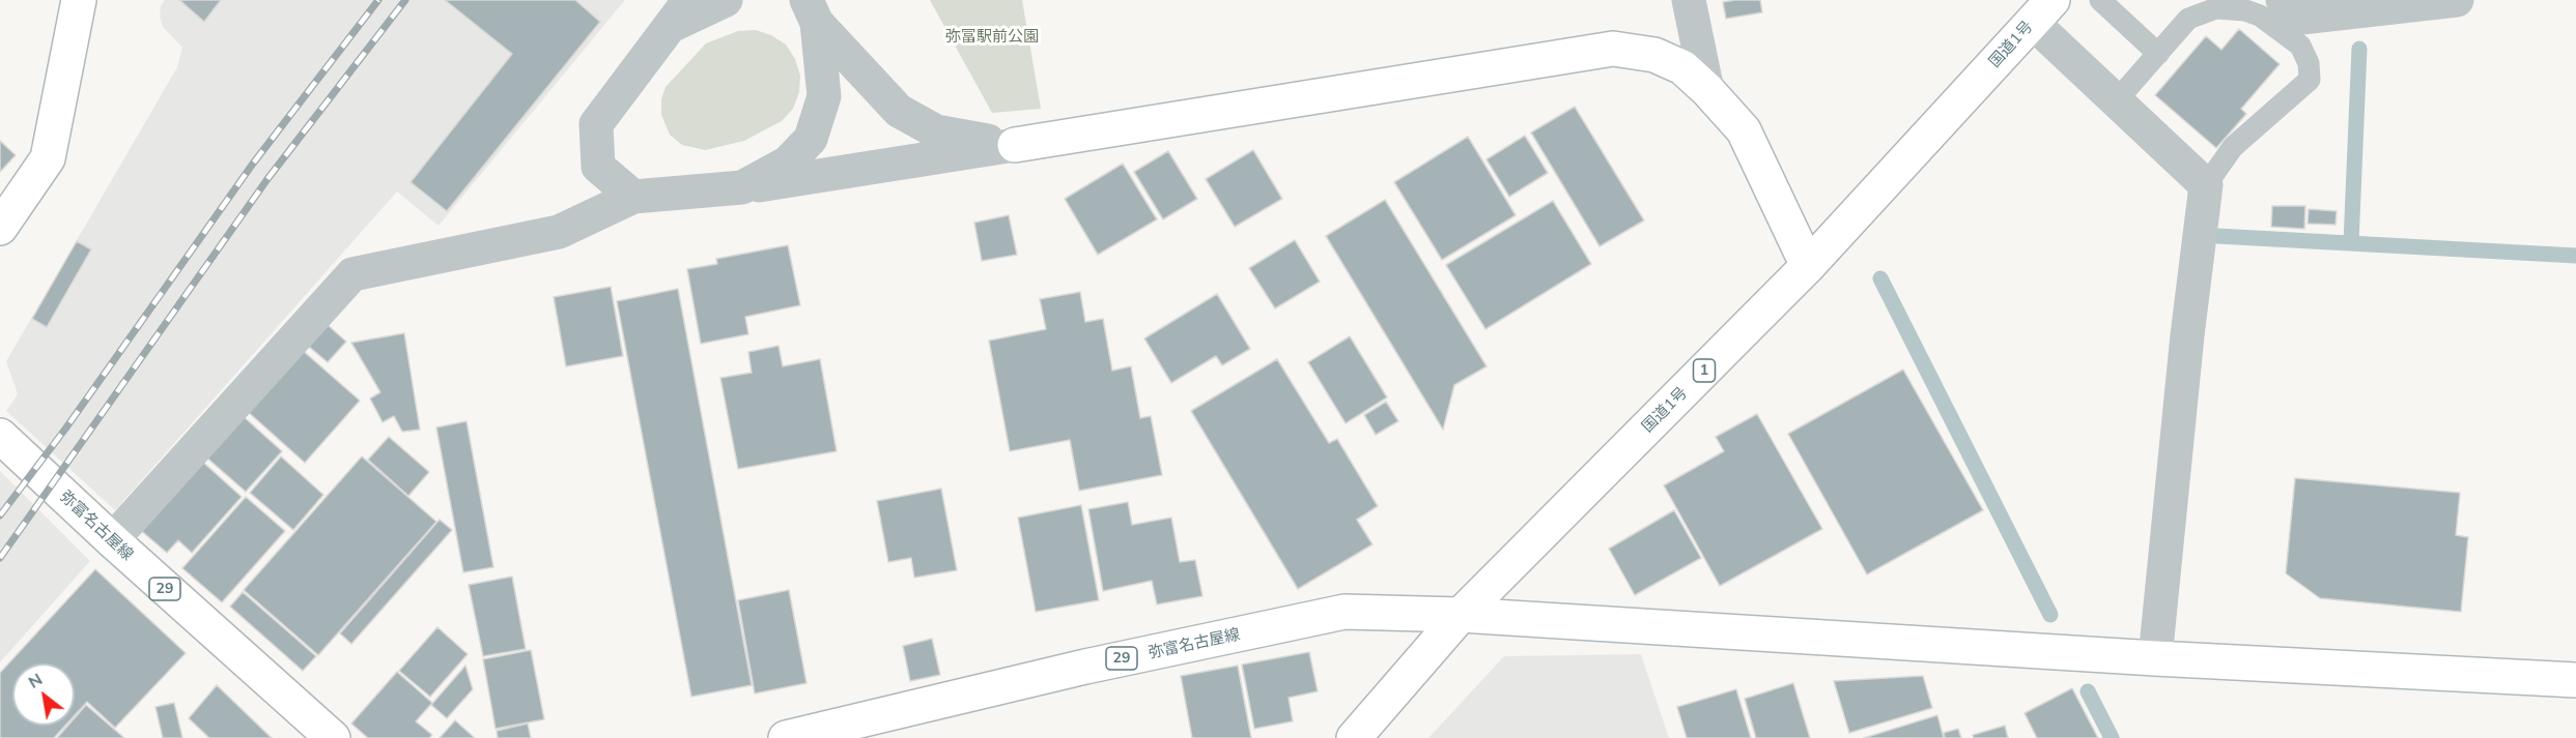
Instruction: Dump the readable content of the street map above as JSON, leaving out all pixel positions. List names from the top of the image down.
{
  "streets": {
    "main road": [
      "国道1号",
      "1",
      "弥富名古屋線",
      "29"
    ]
  },
  "crossings": [
    ["国道1号", "弥富名古屋線"]
  ],
  "parks": ["弥冨駅前公園"],
  "north": "top left"
}
